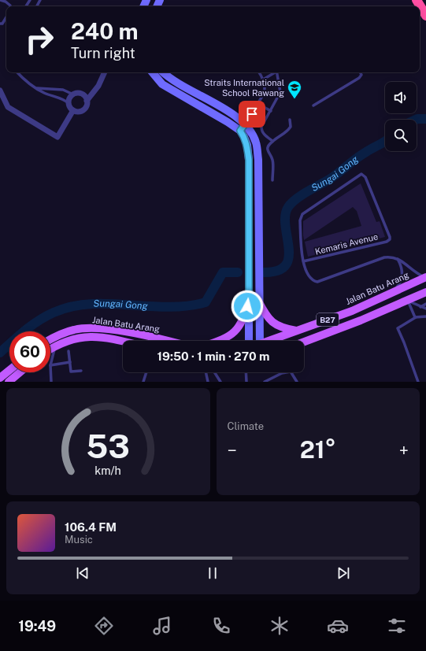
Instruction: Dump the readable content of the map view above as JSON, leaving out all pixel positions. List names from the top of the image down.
{
  "streets": {
    "main road": ["Jalan Batu Arang", "B27"],
    "lane": ["Kemaris Avenue"]
  },
  "water": ["Sungai Gong"],
  "places": {
    "school or university": ["Straits International School Rawang"]
  },
  "page": {
    "turn": ["240 m", "Turn right"],
    "limit": "60",
    "trip": "19:50 · 1 min · 270 m",
    "tile": "Climate",
    "heat": ["−", "21°", "+"],
    "song": ["106.4 FM", "Music"],
    "tabs": "19:49",
    "gauge": ["53", "km/h"]
  }
}
